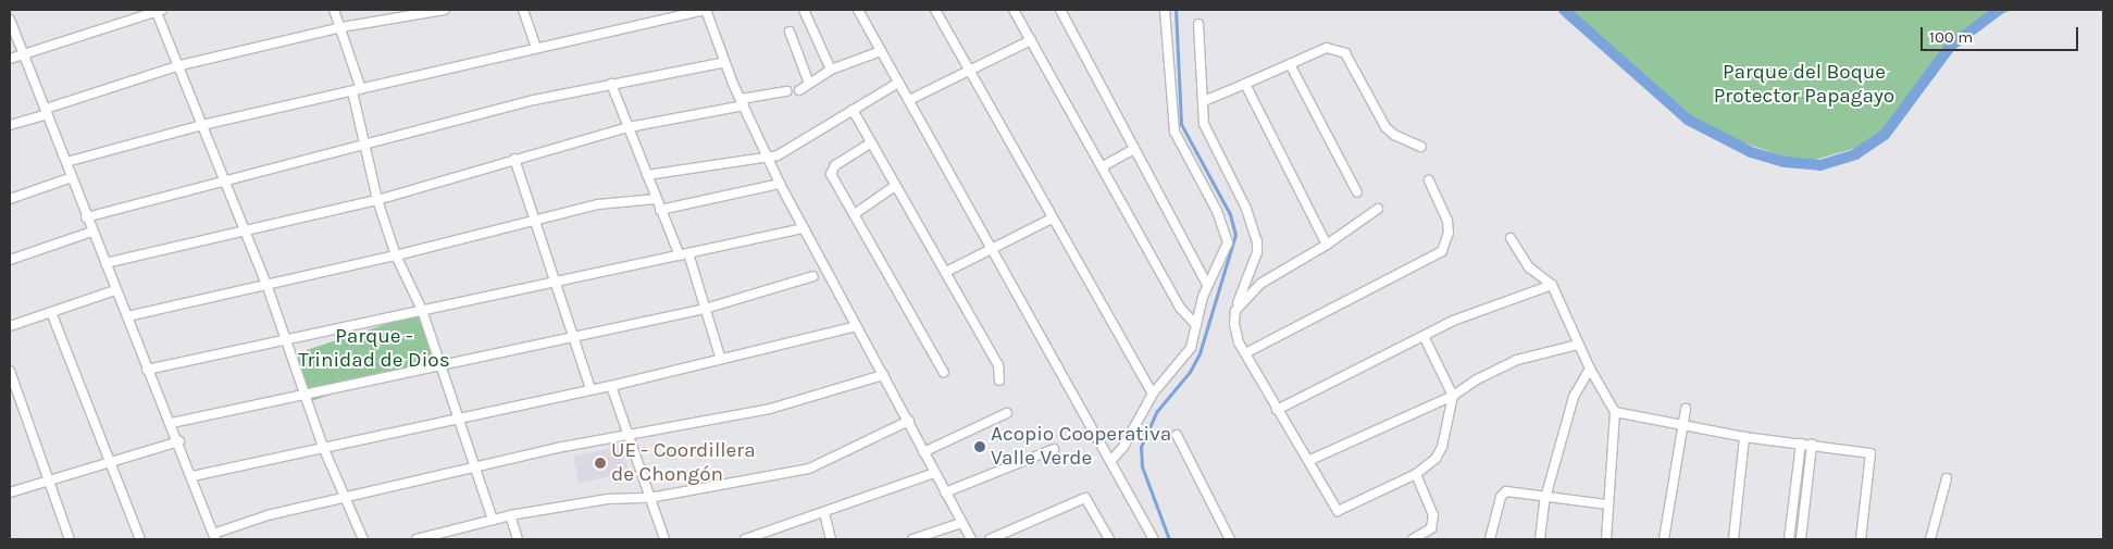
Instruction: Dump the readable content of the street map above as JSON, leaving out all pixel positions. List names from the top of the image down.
{
  "parks": ["Parque del Boque Protector Papagayo", "Parque - Trinidad de Dios"],
  "places": ["Acopio Cooperativa Valle Verde", "UE - Coordillera de Chongón"],
  "scale_bar": "100 m"
}
